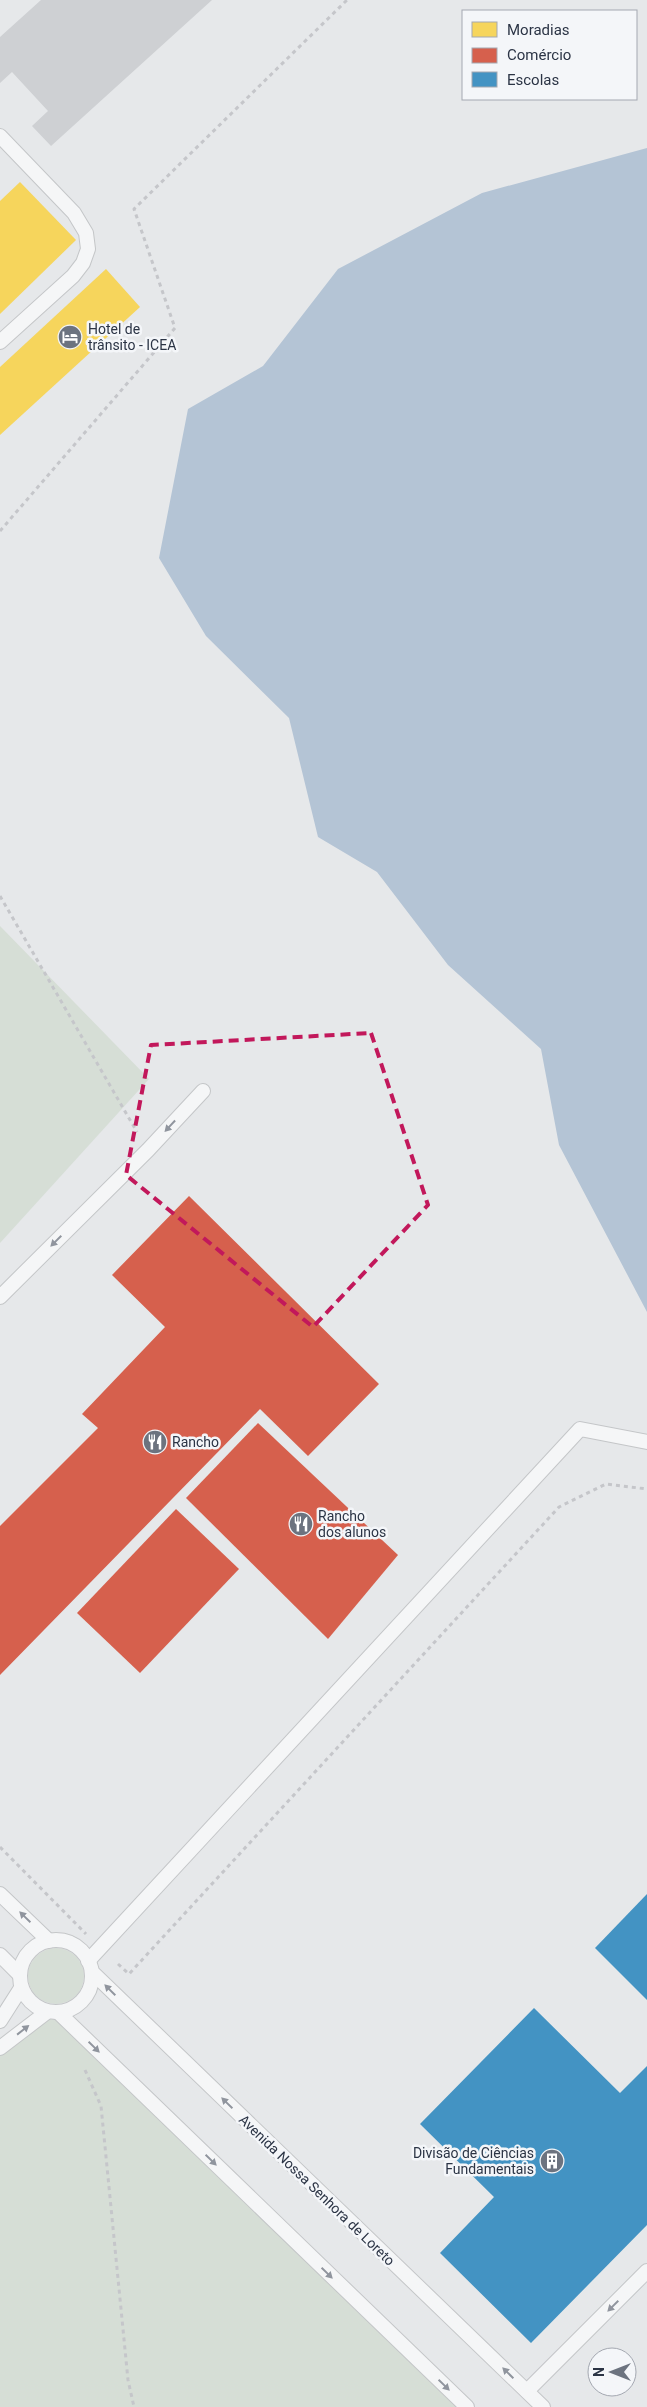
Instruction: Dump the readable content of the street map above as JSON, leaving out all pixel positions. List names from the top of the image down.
{
  "streets": {
    "lane": ["Avenida Nossa Senhora de Loreto"]
  },
  "places": {
    "hotel": ["Hotel de trânsito - ICEA"],
    "restaurant": ["Rancho", "Rancho dos alunos"],
    "building": ["Divisão de Ciências Fundamentais"]
  },
  "legend": ["Moradias", "Comércio", "Escolas"],
  "north": "left"
}
